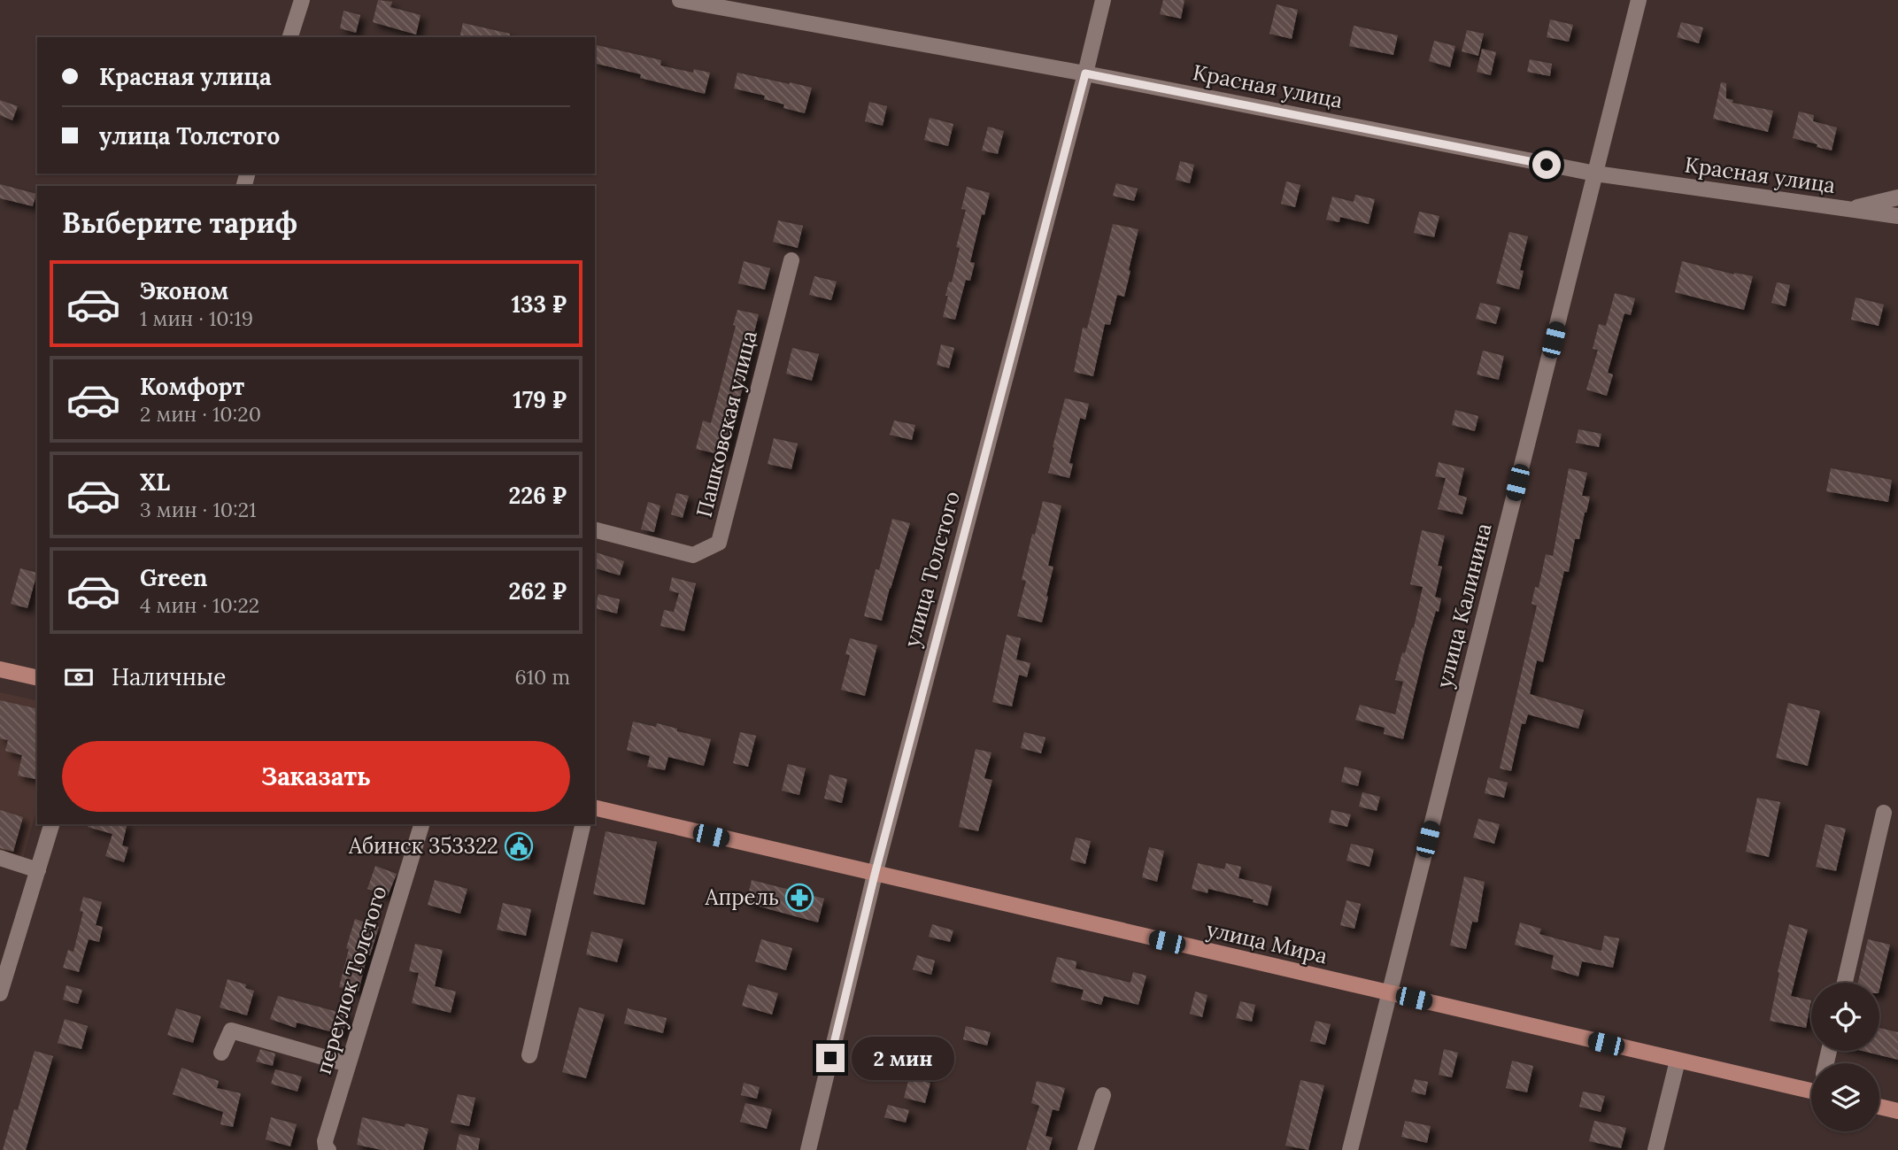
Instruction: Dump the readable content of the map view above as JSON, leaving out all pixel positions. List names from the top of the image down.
{
  "streets": {
    "main road": ["улица Мира"],
    "street": [
      "Красная улица",
      "Пашковская улица",
      "улица Толстого",
      "улица Калинина",
      "переулок Толстого"
    ]
  },
  "crossings": [
    ["Красная улица", "улица Толстого"],
    ["Красная улица", "улица Калинина"],
    ["улица Толстого", "улица Мира"],
    ["улица Калинина", "улица Мира"]
  ],
  "places": {
    "public building": ["Абинск 353322"],
    "pharmacy": ["Апрель"]
  },
  "page": {
    "banner": ["Красная улица", "улица Толстого"],
    "heading": "Выберите тариф",
    "list": [
      {
        "name": "Эконом",
        "note": "1 мин · 10:19",
        "value": "133 ₽"
      },
      {
        "name": "Комфорт",
        "note": "2 мин · 10:20",
        "value": "179 ₽"
      },
      {
        "name": "XL",
        "note": "3 мин · 10:21",
        "value": "226 ₽"
      },
      {
        "name": "Green",
        "note": "4 мин · 10:22",
        "value": "262 ₽"
      }
    ],
    "pay": ["Наличные", "610 m"],
    "buttons": "Заказать",
    "bubble": "2 мин"
  }
}
